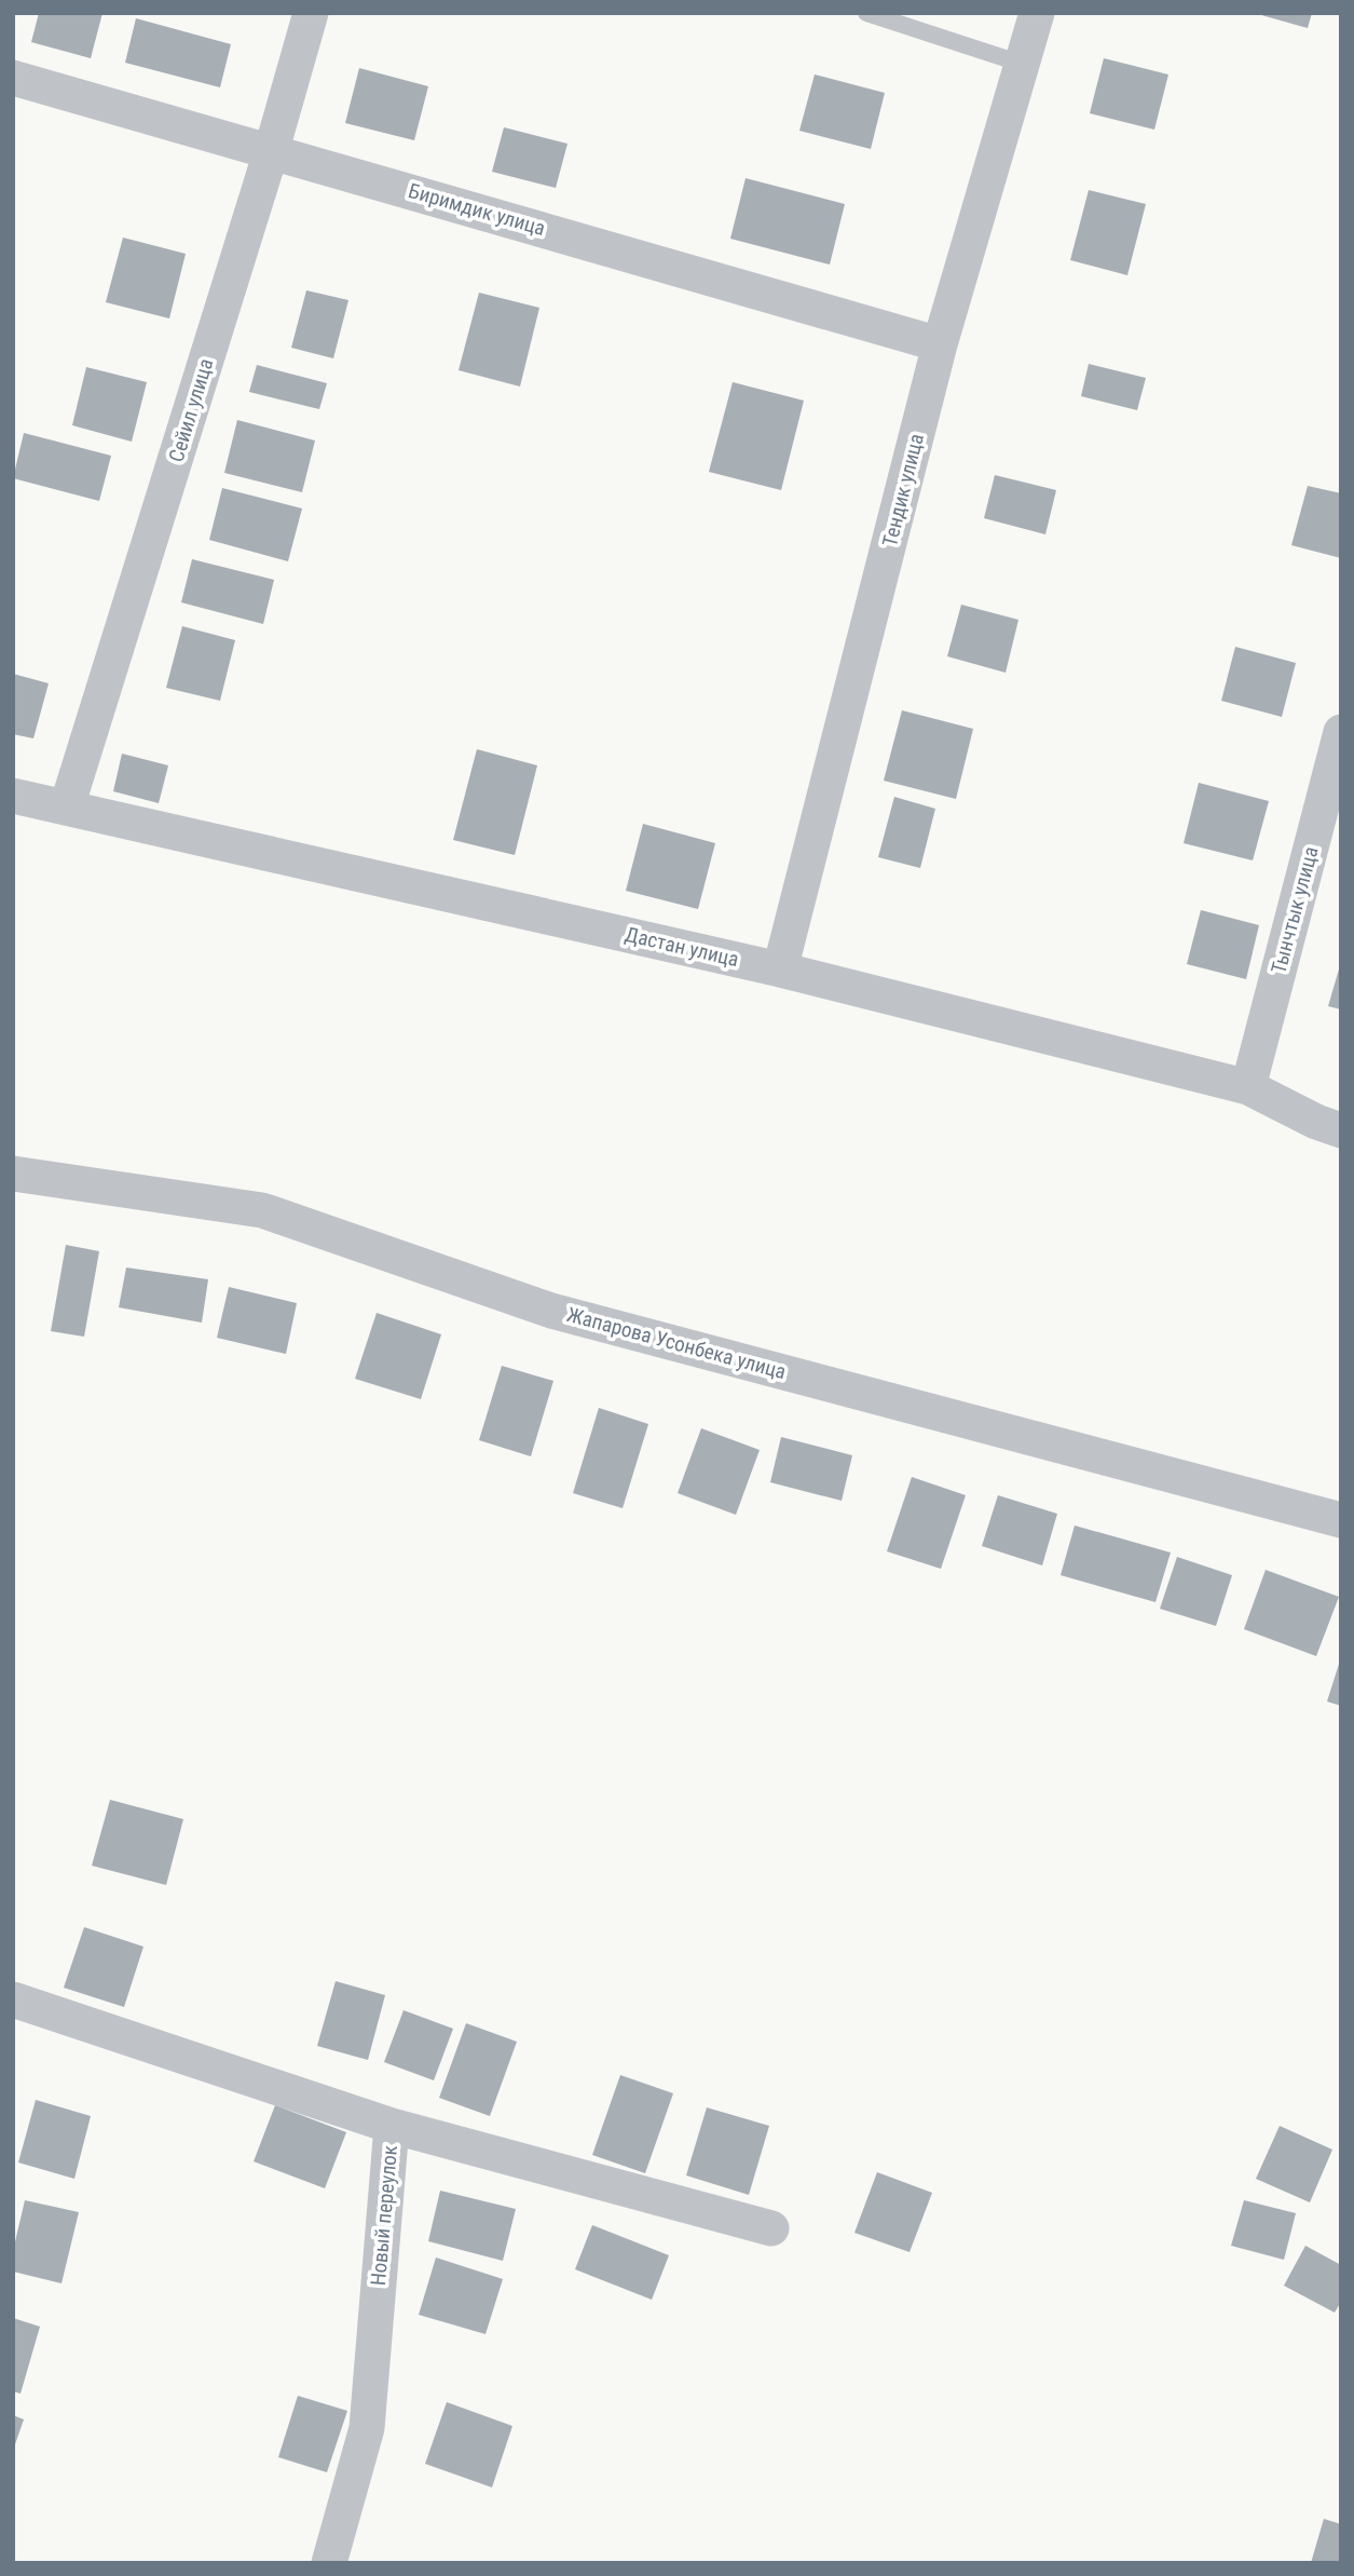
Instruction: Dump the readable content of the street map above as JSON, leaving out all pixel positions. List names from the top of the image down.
{
  "streets": {
    "street": [
      "Биримдик улица",
      "Сейил улица",
      "Тендик улица",
      "Тынчтык улица",
      "Дастан улица",
      "Жапарова Усонбека улица",
      "Новый переулок"
    ]
  },
  "crossings": [
    ["Биримдик улица", "Сейил улица"],
    ["Биримдик улица", "Тендик улица"],
    ["Сейил улица", "Дастан улица"],
    ["Тендик улица", "Дастан улица"],
    ["Тынчтык улица", "Дастан улица"]
  ]
}
